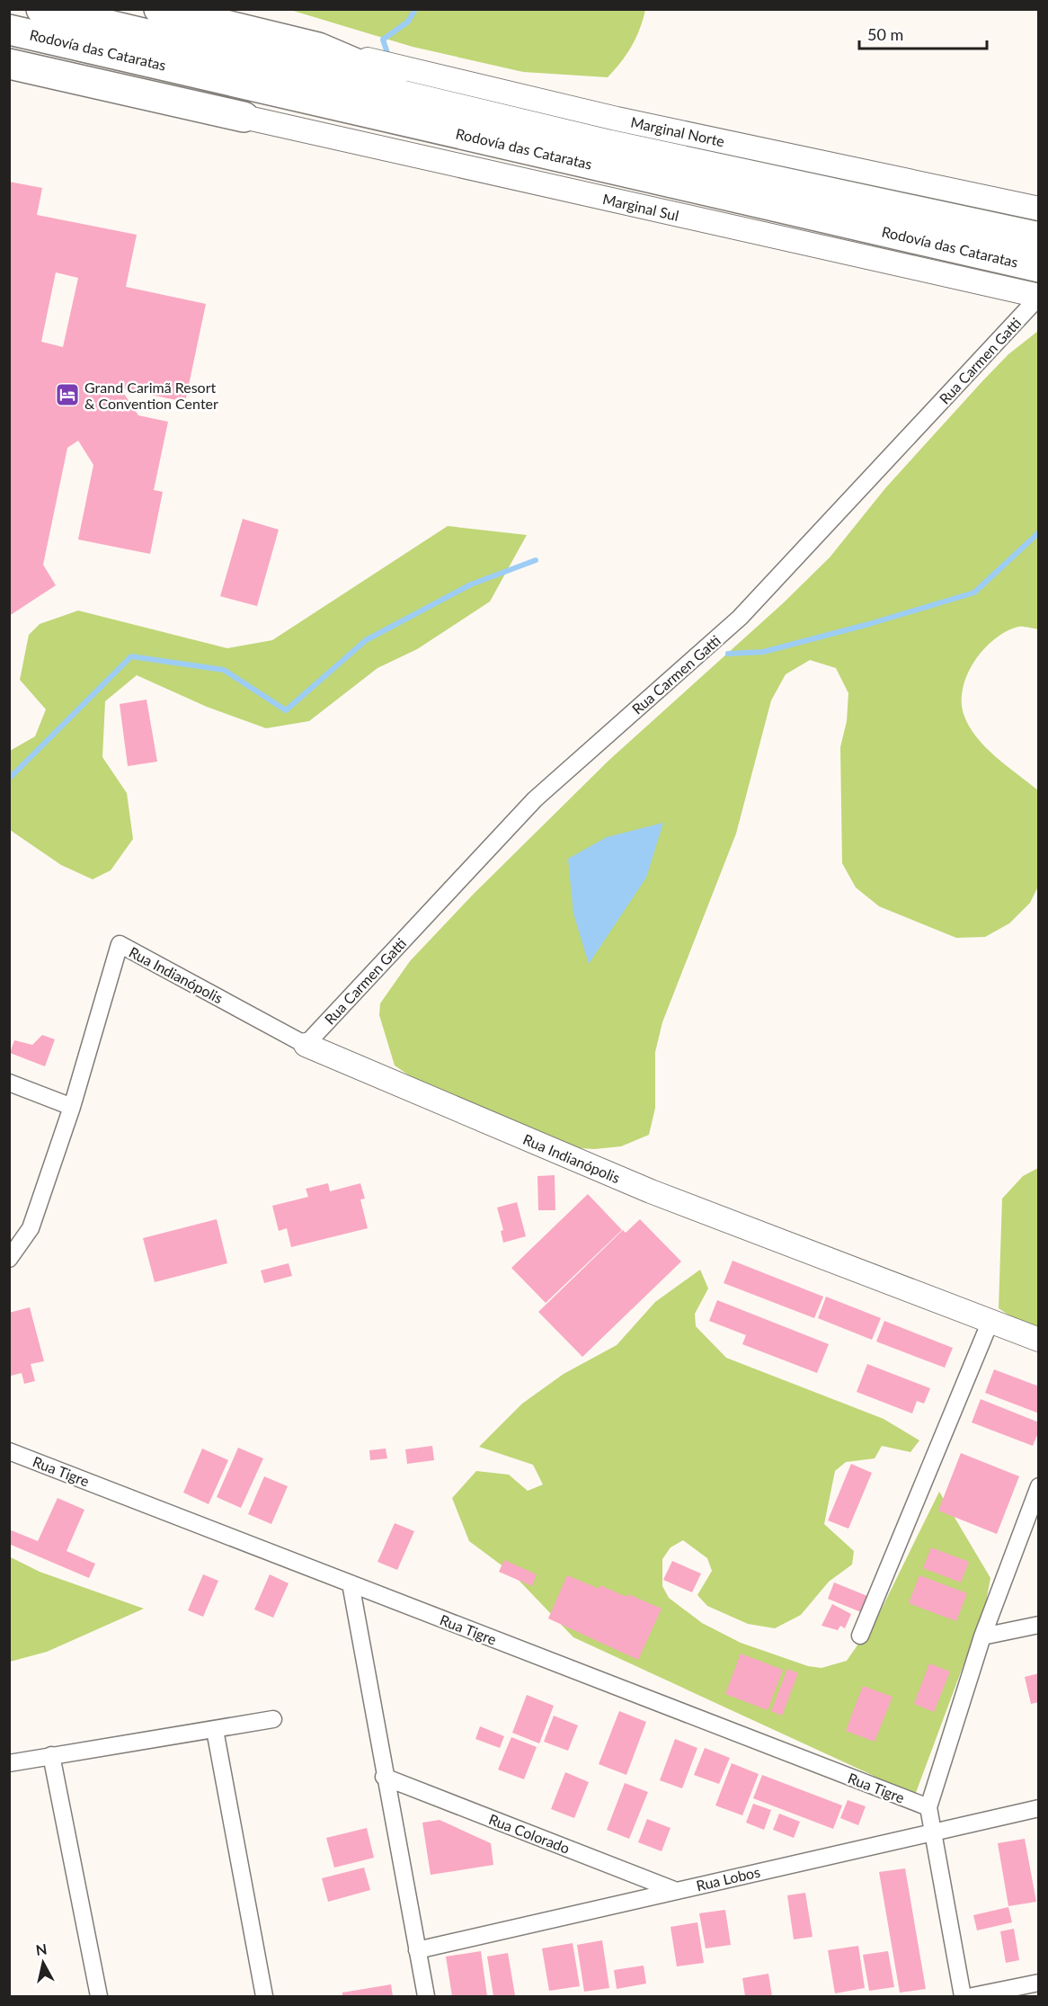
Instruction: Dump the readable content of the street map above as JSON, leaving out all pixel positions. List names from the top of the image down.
{
  "streets": {
    "highway": ["Rodovía das Cataratas"],
    "street": [
      "Marginal Norte",
      "Marginal Sul",
      "Rua Carmen Gatti",
      "Rua Indianópolis",
      "Rua Tigre",
      "Rua Colorado",
      "Rua Lobos"
    ]
  },
  "crossings": [
    ["Marginal Sul", "Rua Carmen Gatti"],
    ["Rua Carmen Gatti", "Rua Indianópolis"],
    ["Rua Colorado", "Rua Lobos"]
  ],
  "places": {
    "hotel": ["Grand Carimã Resort & Convention Center"]
  },
  "scale_bar": "50 m",
  "north": "top"
}
